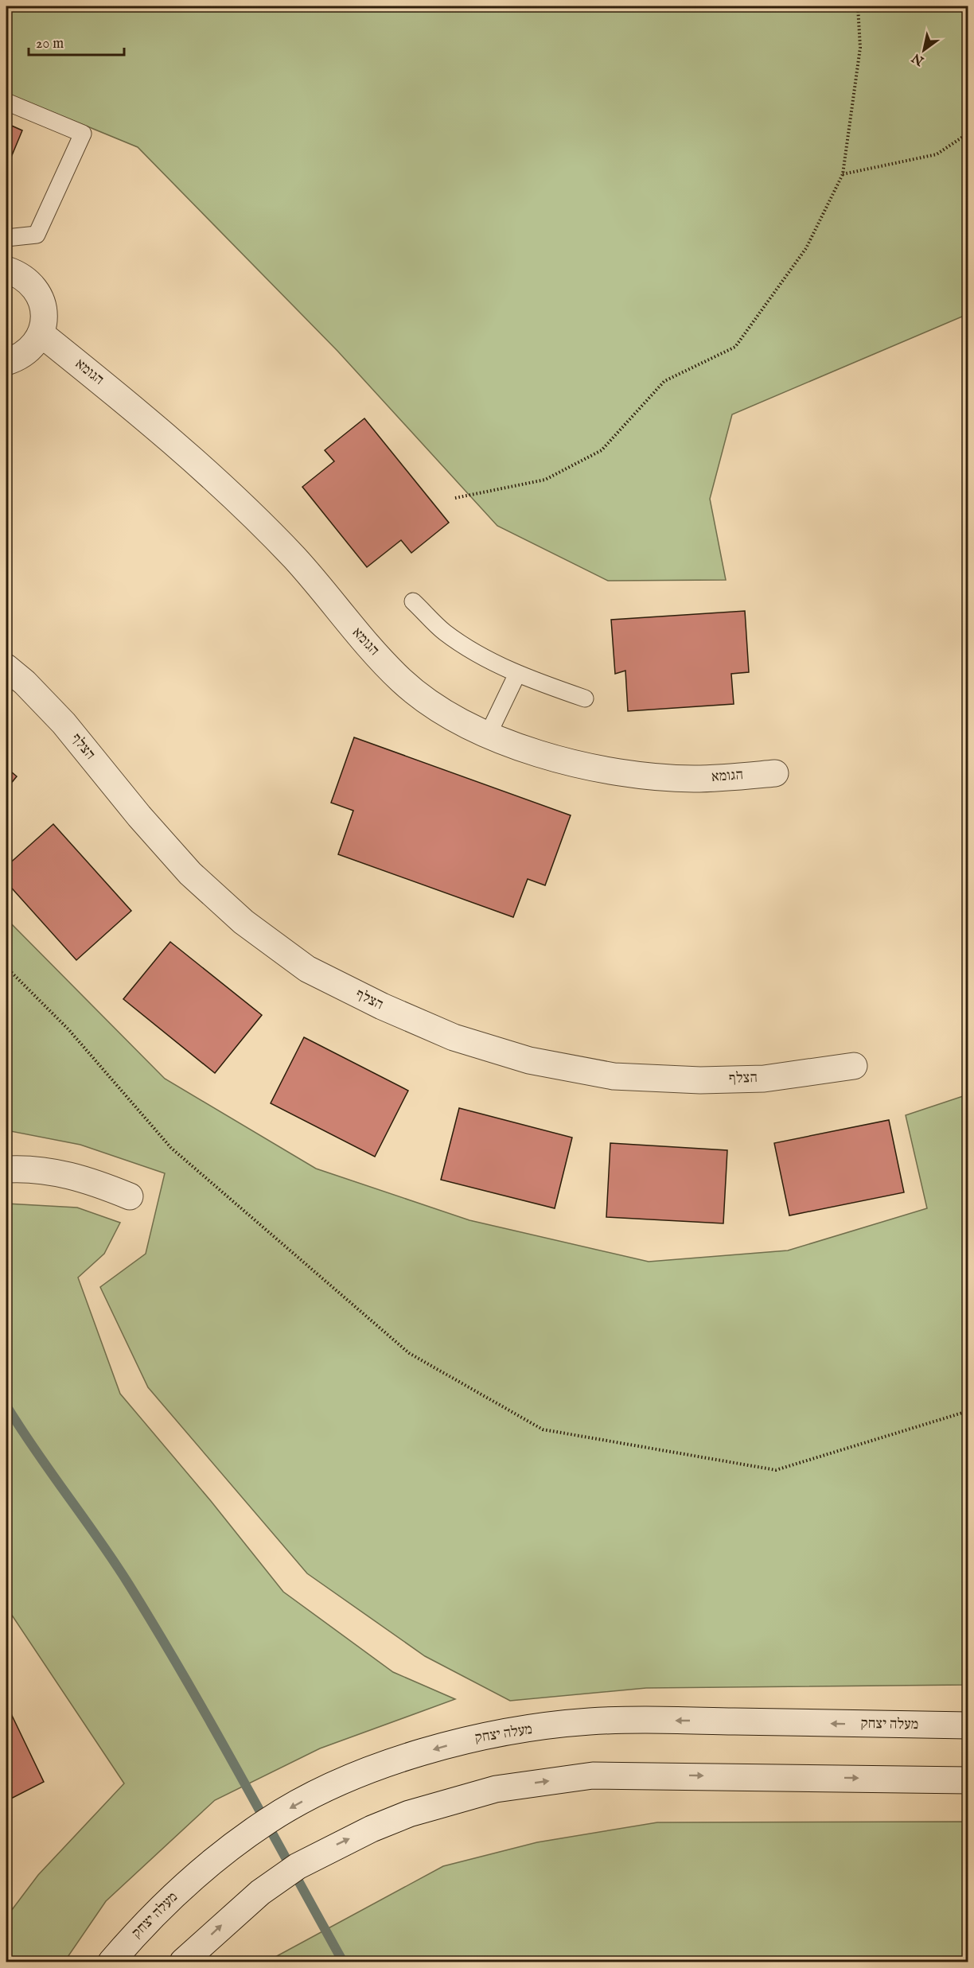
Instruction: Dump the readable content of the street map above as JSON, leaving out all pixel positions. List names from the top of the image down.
{
  "streets": {
    "street": ["הגומא", "הצלף", "מעלה יצחק"]
  },
  "scale_bar": "20 m",
  "north": "bottom left"
}
